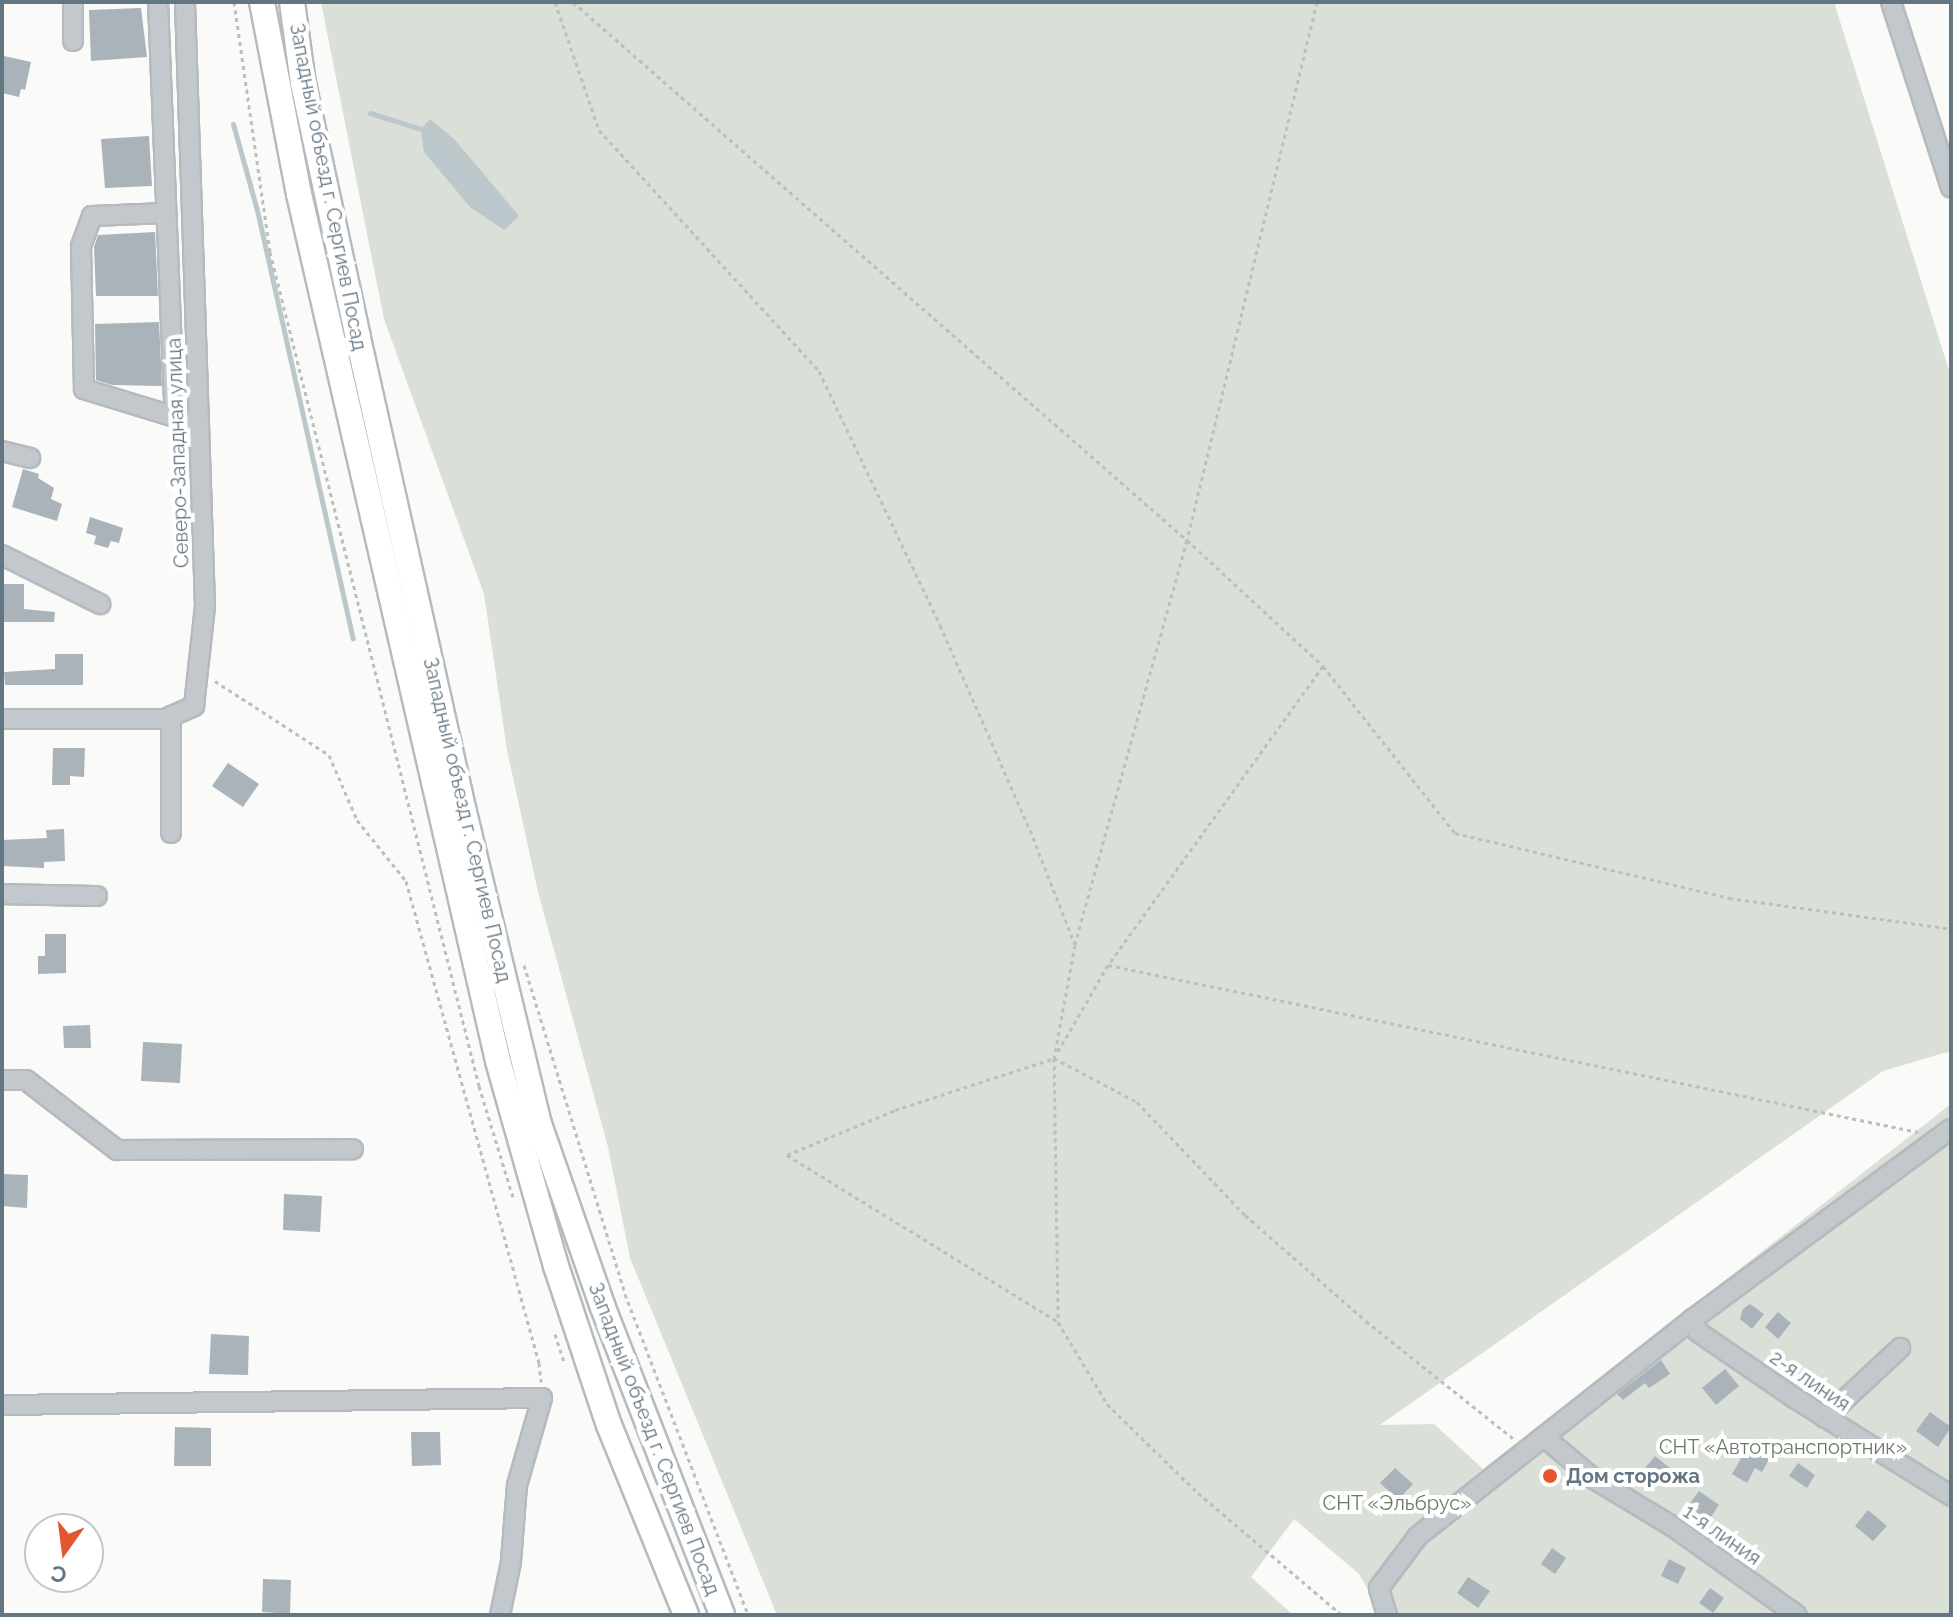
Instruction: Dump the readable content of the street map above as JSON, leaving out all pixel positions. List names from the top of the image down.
{
  "streets": {
    "main road": ["Западный объезд г. Сергиев Посад"],
    "street": ["Северо-Западная улица", "2-я линия", "1-я линия"]
  },
  "parks": ["СНТ «Автотранспортник»", "СНТ «Эльбрус»"],
  "places": ["Дом сторожа"],
  "north": "bottom"
}
